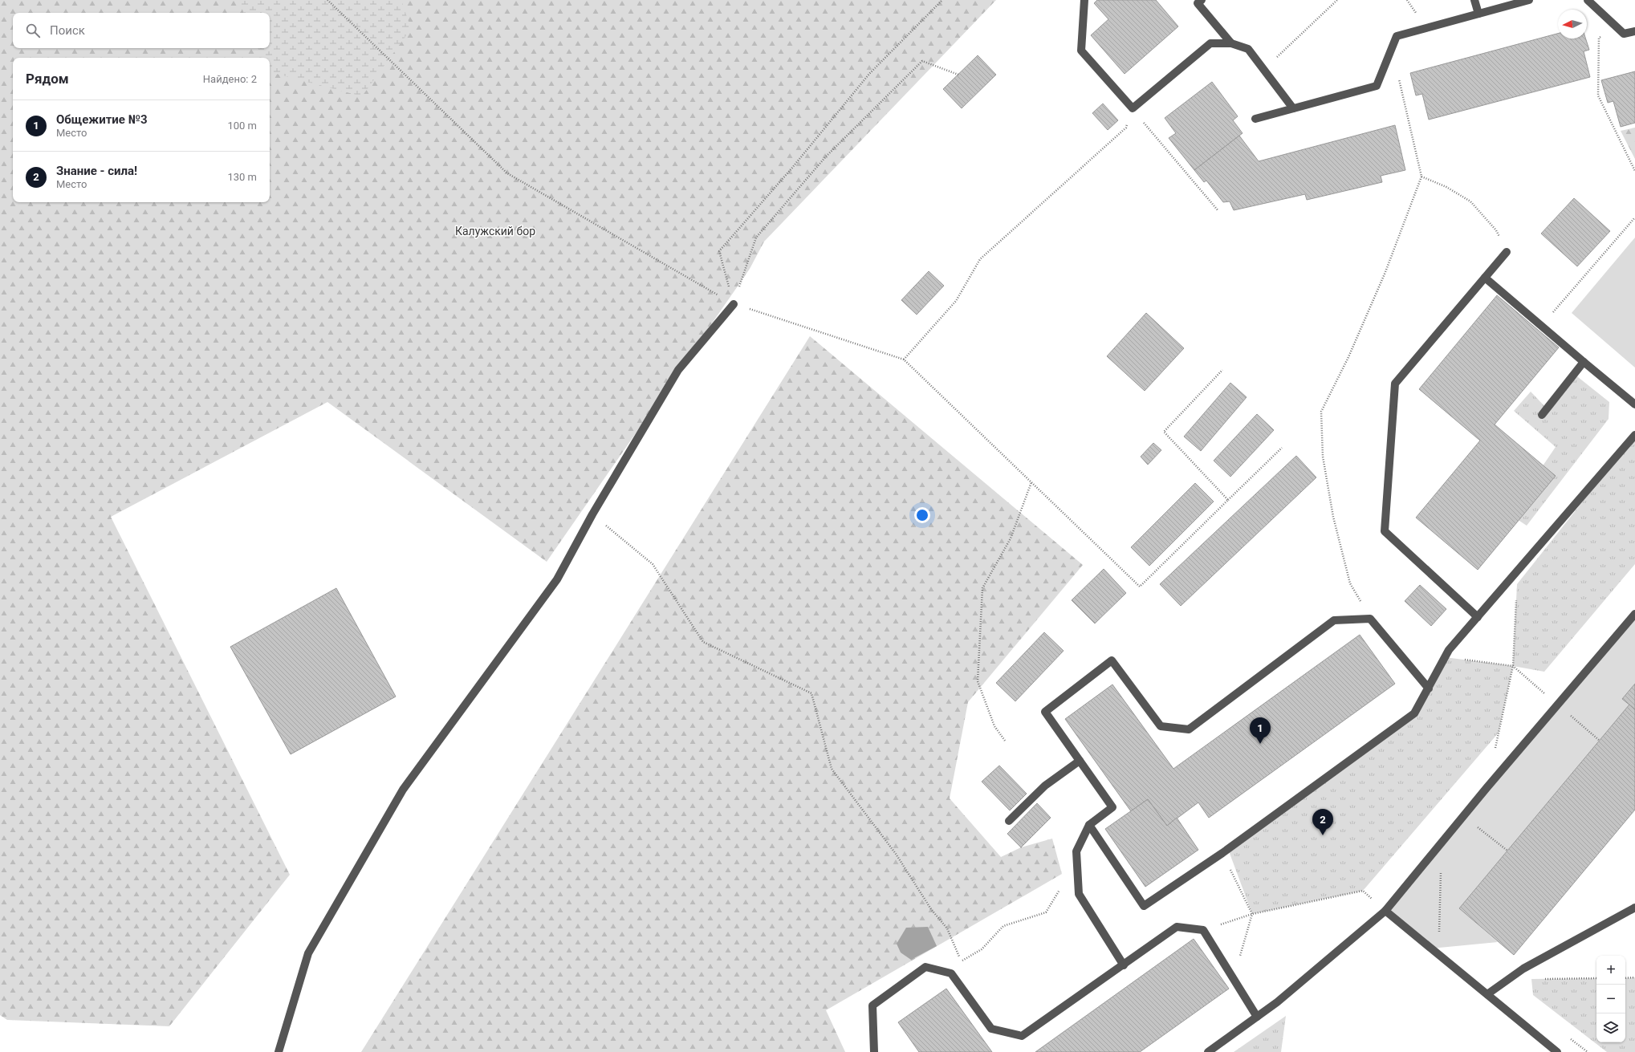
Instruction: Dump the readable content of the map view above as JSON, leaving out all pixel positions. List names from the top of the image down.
{
  "parks": ["Калужский бор"],
  "north": "left",
  "page": {
    "search": "Поиск",
    "heading": ["Рядом", "Найдено: 2"],
    "list": [
      {
        "mark": "1",
        "name": "Общежитие №3",
        "note": "Место",
        "value": "100 m"
      },
      {
        "mark": "2",
        "name": "Знание - сила!",
        "note": "Место",
        "value": "130 m"
      }
    ],
    "pins": ["1", "2"],
    "map_buttons": ["+", "−"]
  }
}
